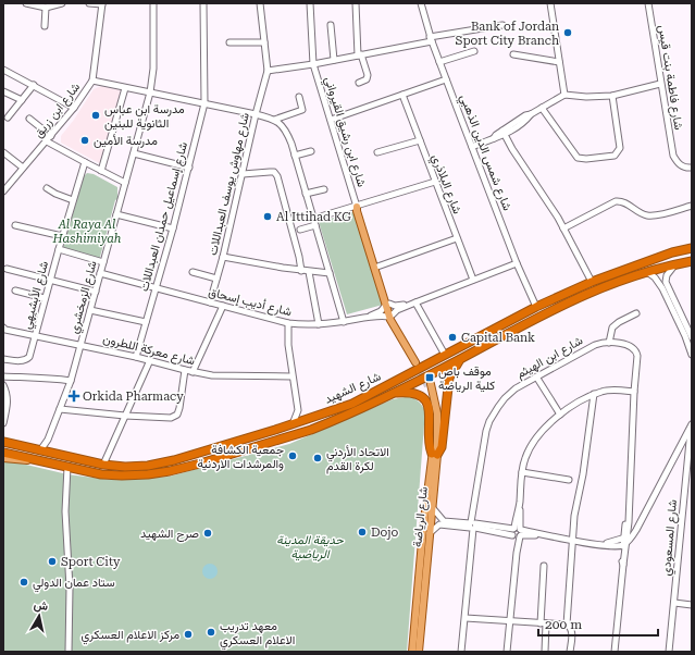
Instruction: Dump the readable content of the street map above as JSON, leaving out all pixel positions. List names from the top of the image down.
{
  "streets": {
    "highway": ["شارع الشهيد"],
    "main road": ["شارع ابن رشيق القيرواني", "شارع الرياضة"],
    "street": [
      "شارع فاطمة بنت قيس",
      "شارع ابن زريق",
      "شارع شمس الدين الذهبي",
      "شارع مهاوش يوسف العبداللات",
      "شارع البلاذري",
      "شارع إسماعيل حمدان العبداللات",
      "شارع الأبشيهي",
      "شارع الزمخشري",
      "شارع أديب إسحاق",
      "شارع معركة اللطرون",
      "شارع ابن الهيثم",
      "شارع المسعودي"
    ]
  },
  "crossings": [
    ["شارع ابن رشيق القيرواني", "شارع أديب إسحاق"],
    ["شارع شمس الدين الذهبي", "شارع أديب إسحاق"],
    ["شارع شمس الدين الذهبي", "شارع الشهيد"],
    ["شارع مهاوش يوسف العبداللات", "شارع أديب إسحاق"],
    ["شارع البلاذري", "شارع أديب إسحاق"],
    ["شارع إسماعيل حمدان العبداللات", "شارع أديب إسحاق"],
    ["شارع إسماعيل حمدان العبداللات", "شارع معركة اللطرون"],
    ["شارع الأبشيهي", "شارع معركة اللطرون"],
    ["شارع الزمخشري", "شارع أديب إسحاق"],
    ["شارع الزمخشري", "شارع معركة اللطرون"],
    ["شارع الزمخشري", "شارع الشهيد"]
  ],
  "parks": ["Al Raya Al Hashimiyah", "حديقة المدينة الرياضية"],
  "places": {
    "other": [
      "Bank of Jordan Sport City Branch",
      "مدرسة ابن عباس الثانوية للبنين",
      "مدرسة الأمين",
      "Al Ittihad KG",
      "Capital Bank",
      "جمعية الكشافة والمرشدات الاردنية",
      "الاتحاد الأردني لكرة القدم",
      "Dojo",
      "صرح الشهيد",
      "Sport City",
      "ستاد عمان الدولي",
      "معهد تدريب الاعلام العسكري",
      "مركز الاعلام العسكري"
    ],
    "transit": ["موقف باص كلية الرياضة"],
    "health": ["Orkida Pharmacy"]
  },
  "scale_bar": "200 m",
  "north": "top"
}
